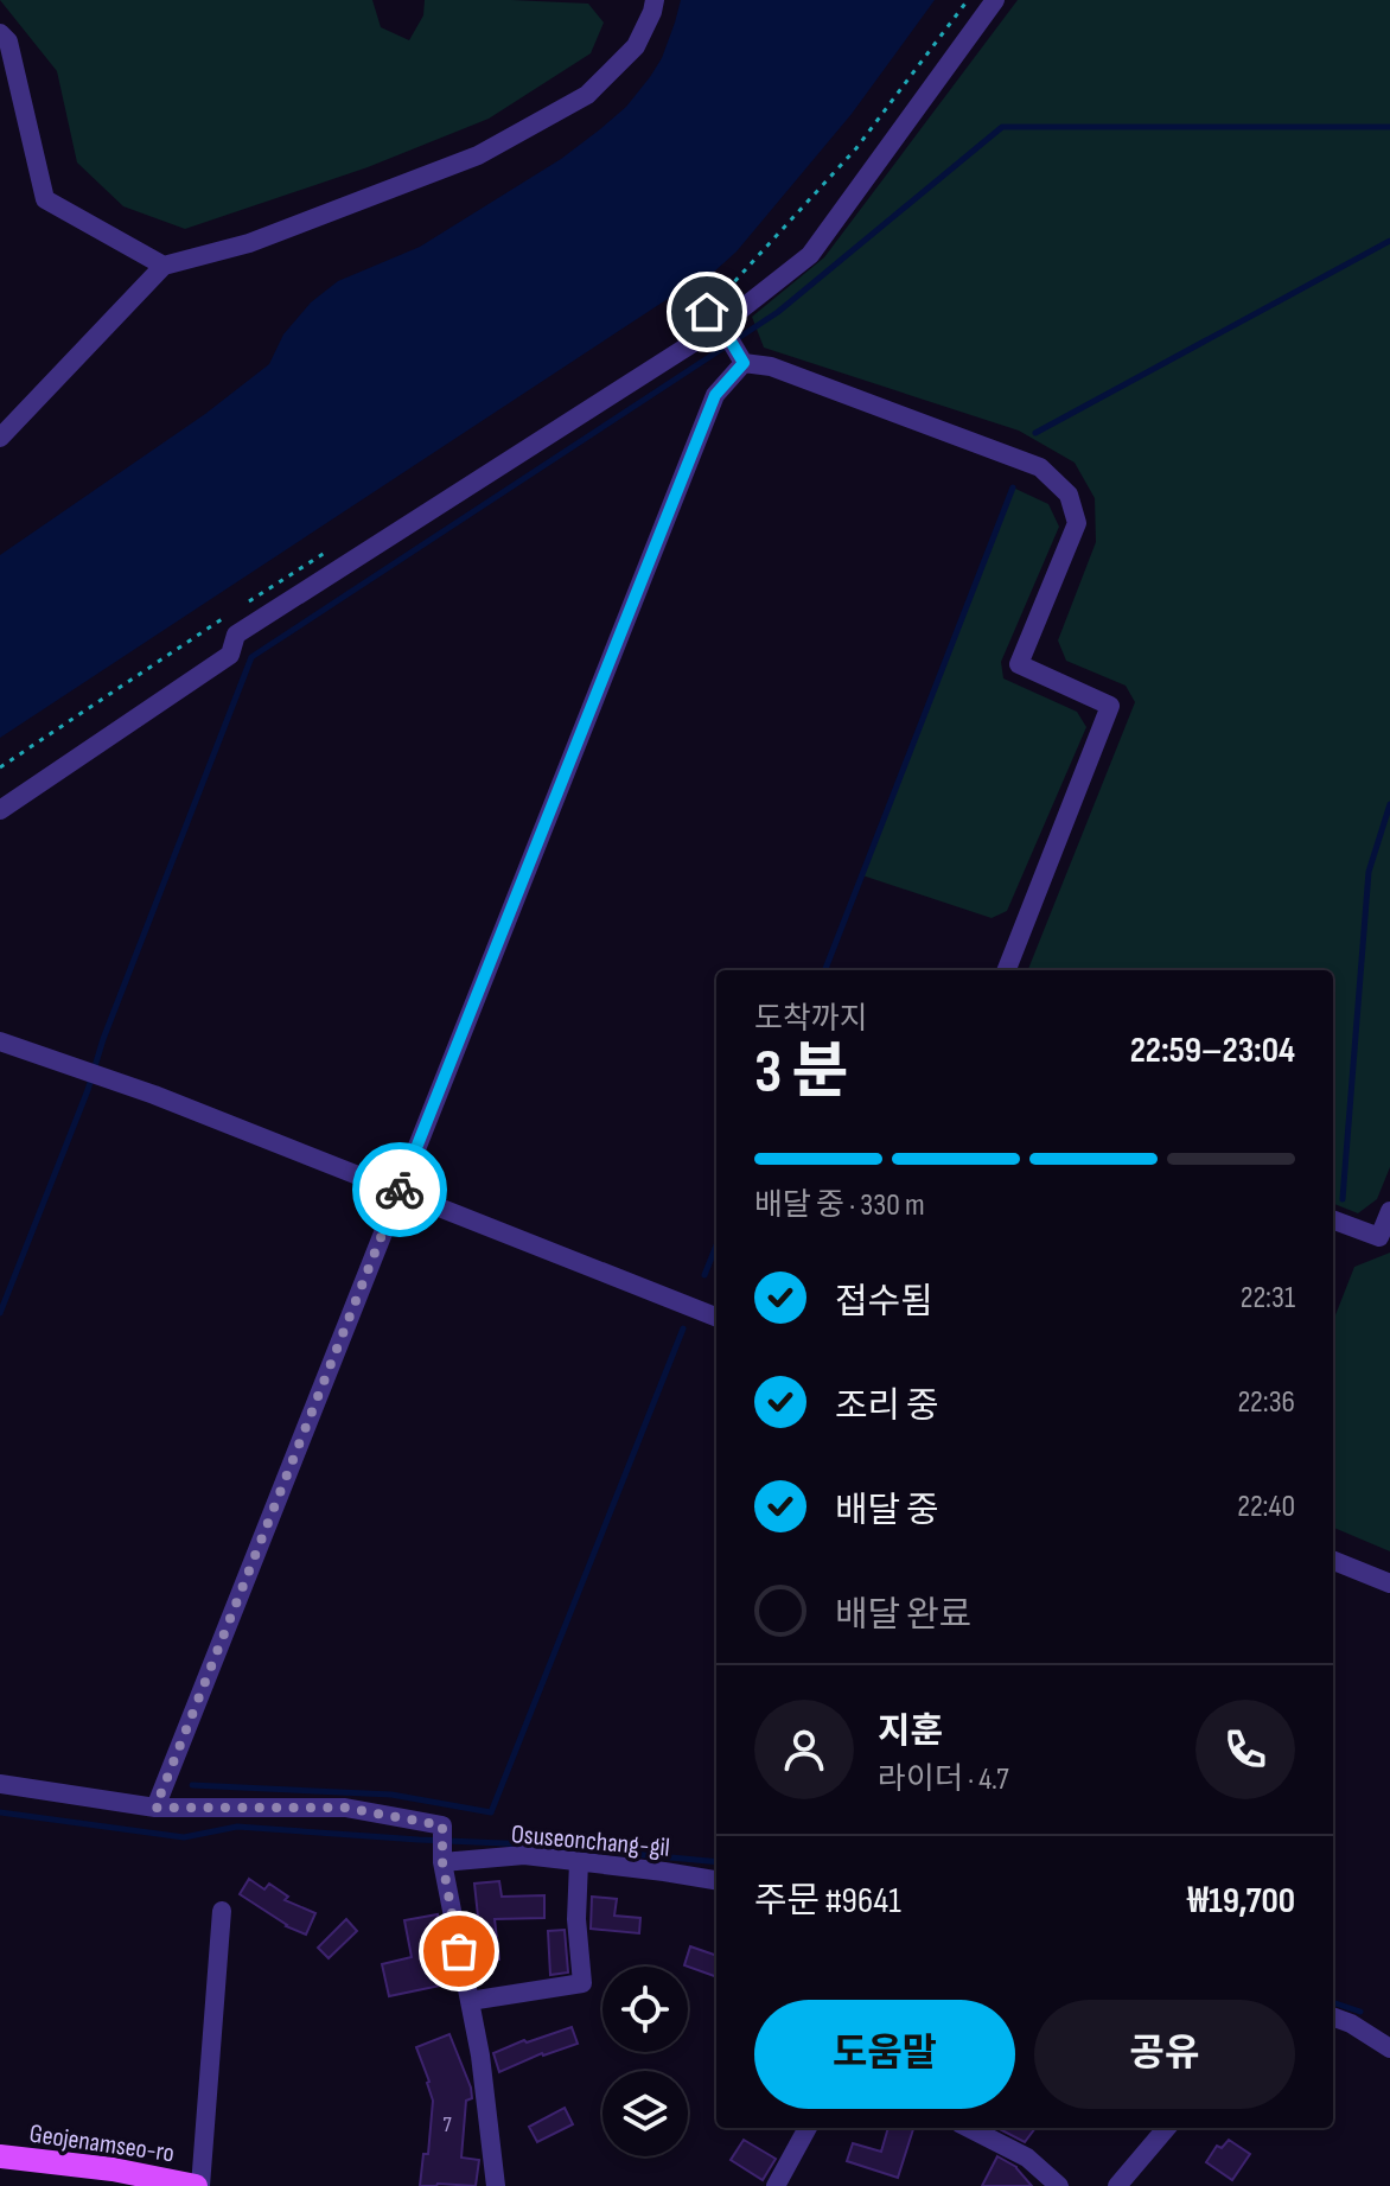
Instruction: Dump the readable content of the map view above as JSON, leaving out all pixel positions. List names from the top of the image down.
{
  "streets": {
    "main road": ["Geojenamseo-ro"],
    "street": ["Osuseonchang-gil"]
  },
  "house_numbers": ["7"],
  "page": {
    "heading": ["3 분", "도착까지", "22:59–23:04"],
    "panel": [
      "지훈",
      "라이더 · 4.7",
      "주문 #9641",
      "₩19,700"
    ],
    "bar": "배달 중 · 330 m",
    "list": [
      ["접수됨", "22:31"],
      ["조리 중", "22:36"],
      ["배달 중", "22:40"],
      "배달 완료"
    ],
    "buttons": ["도움말", "공유"]
  }
}
